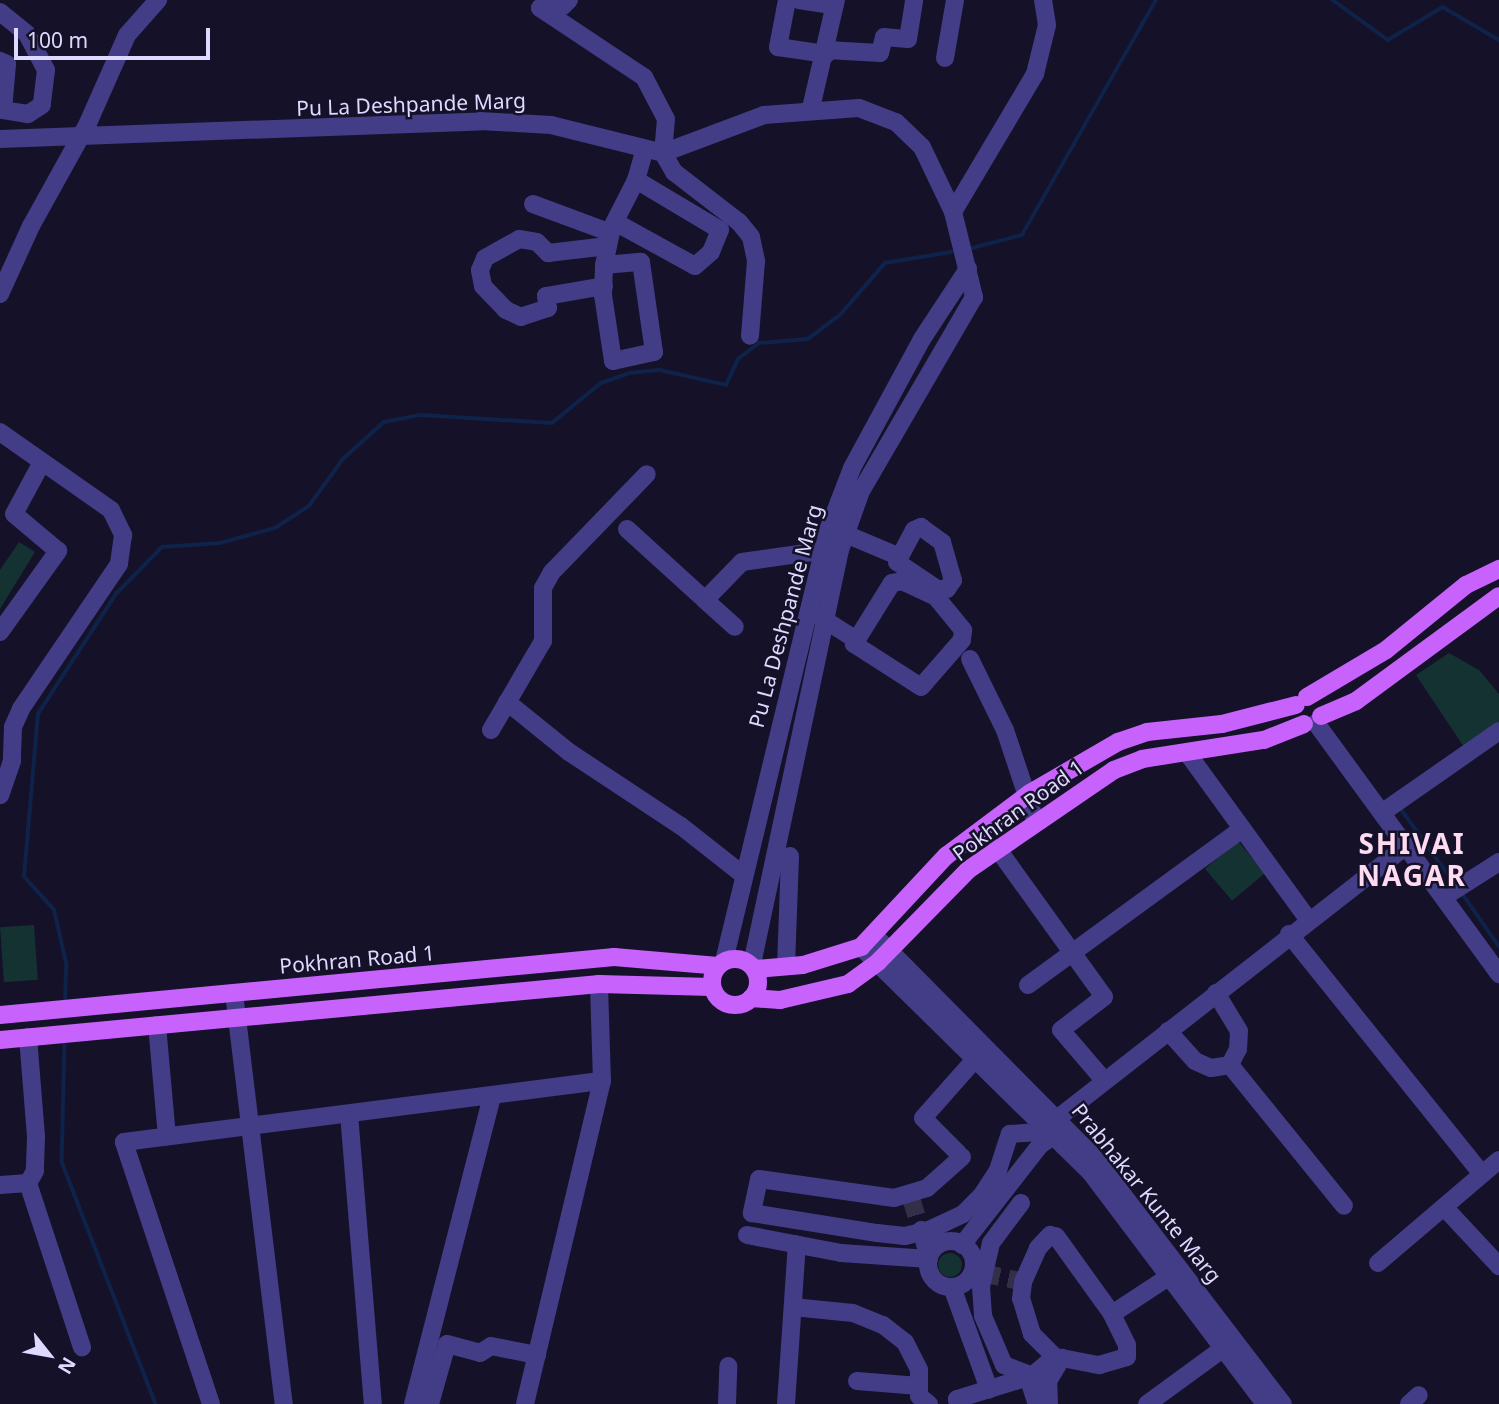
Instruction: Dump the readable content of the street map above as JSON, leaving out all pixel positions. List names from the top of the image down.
{
  "streets": {
    "main road": ["Pokhran Road 1"],
    "street": ["Pu La Deshpande Marg", "Prabhakar Kunte Marg"]
  },
  "crossings": [
    ["Pu La Deshpande Marg", "Pokhran Road 1"],
    ["Pokhran Road 1", "Prabhakar Kunte Marg"]
  ],
  "districts": ["SHIVAI NAGAR"],
  "scale_bar": "100 m",
  "north": "bottom right"
}
